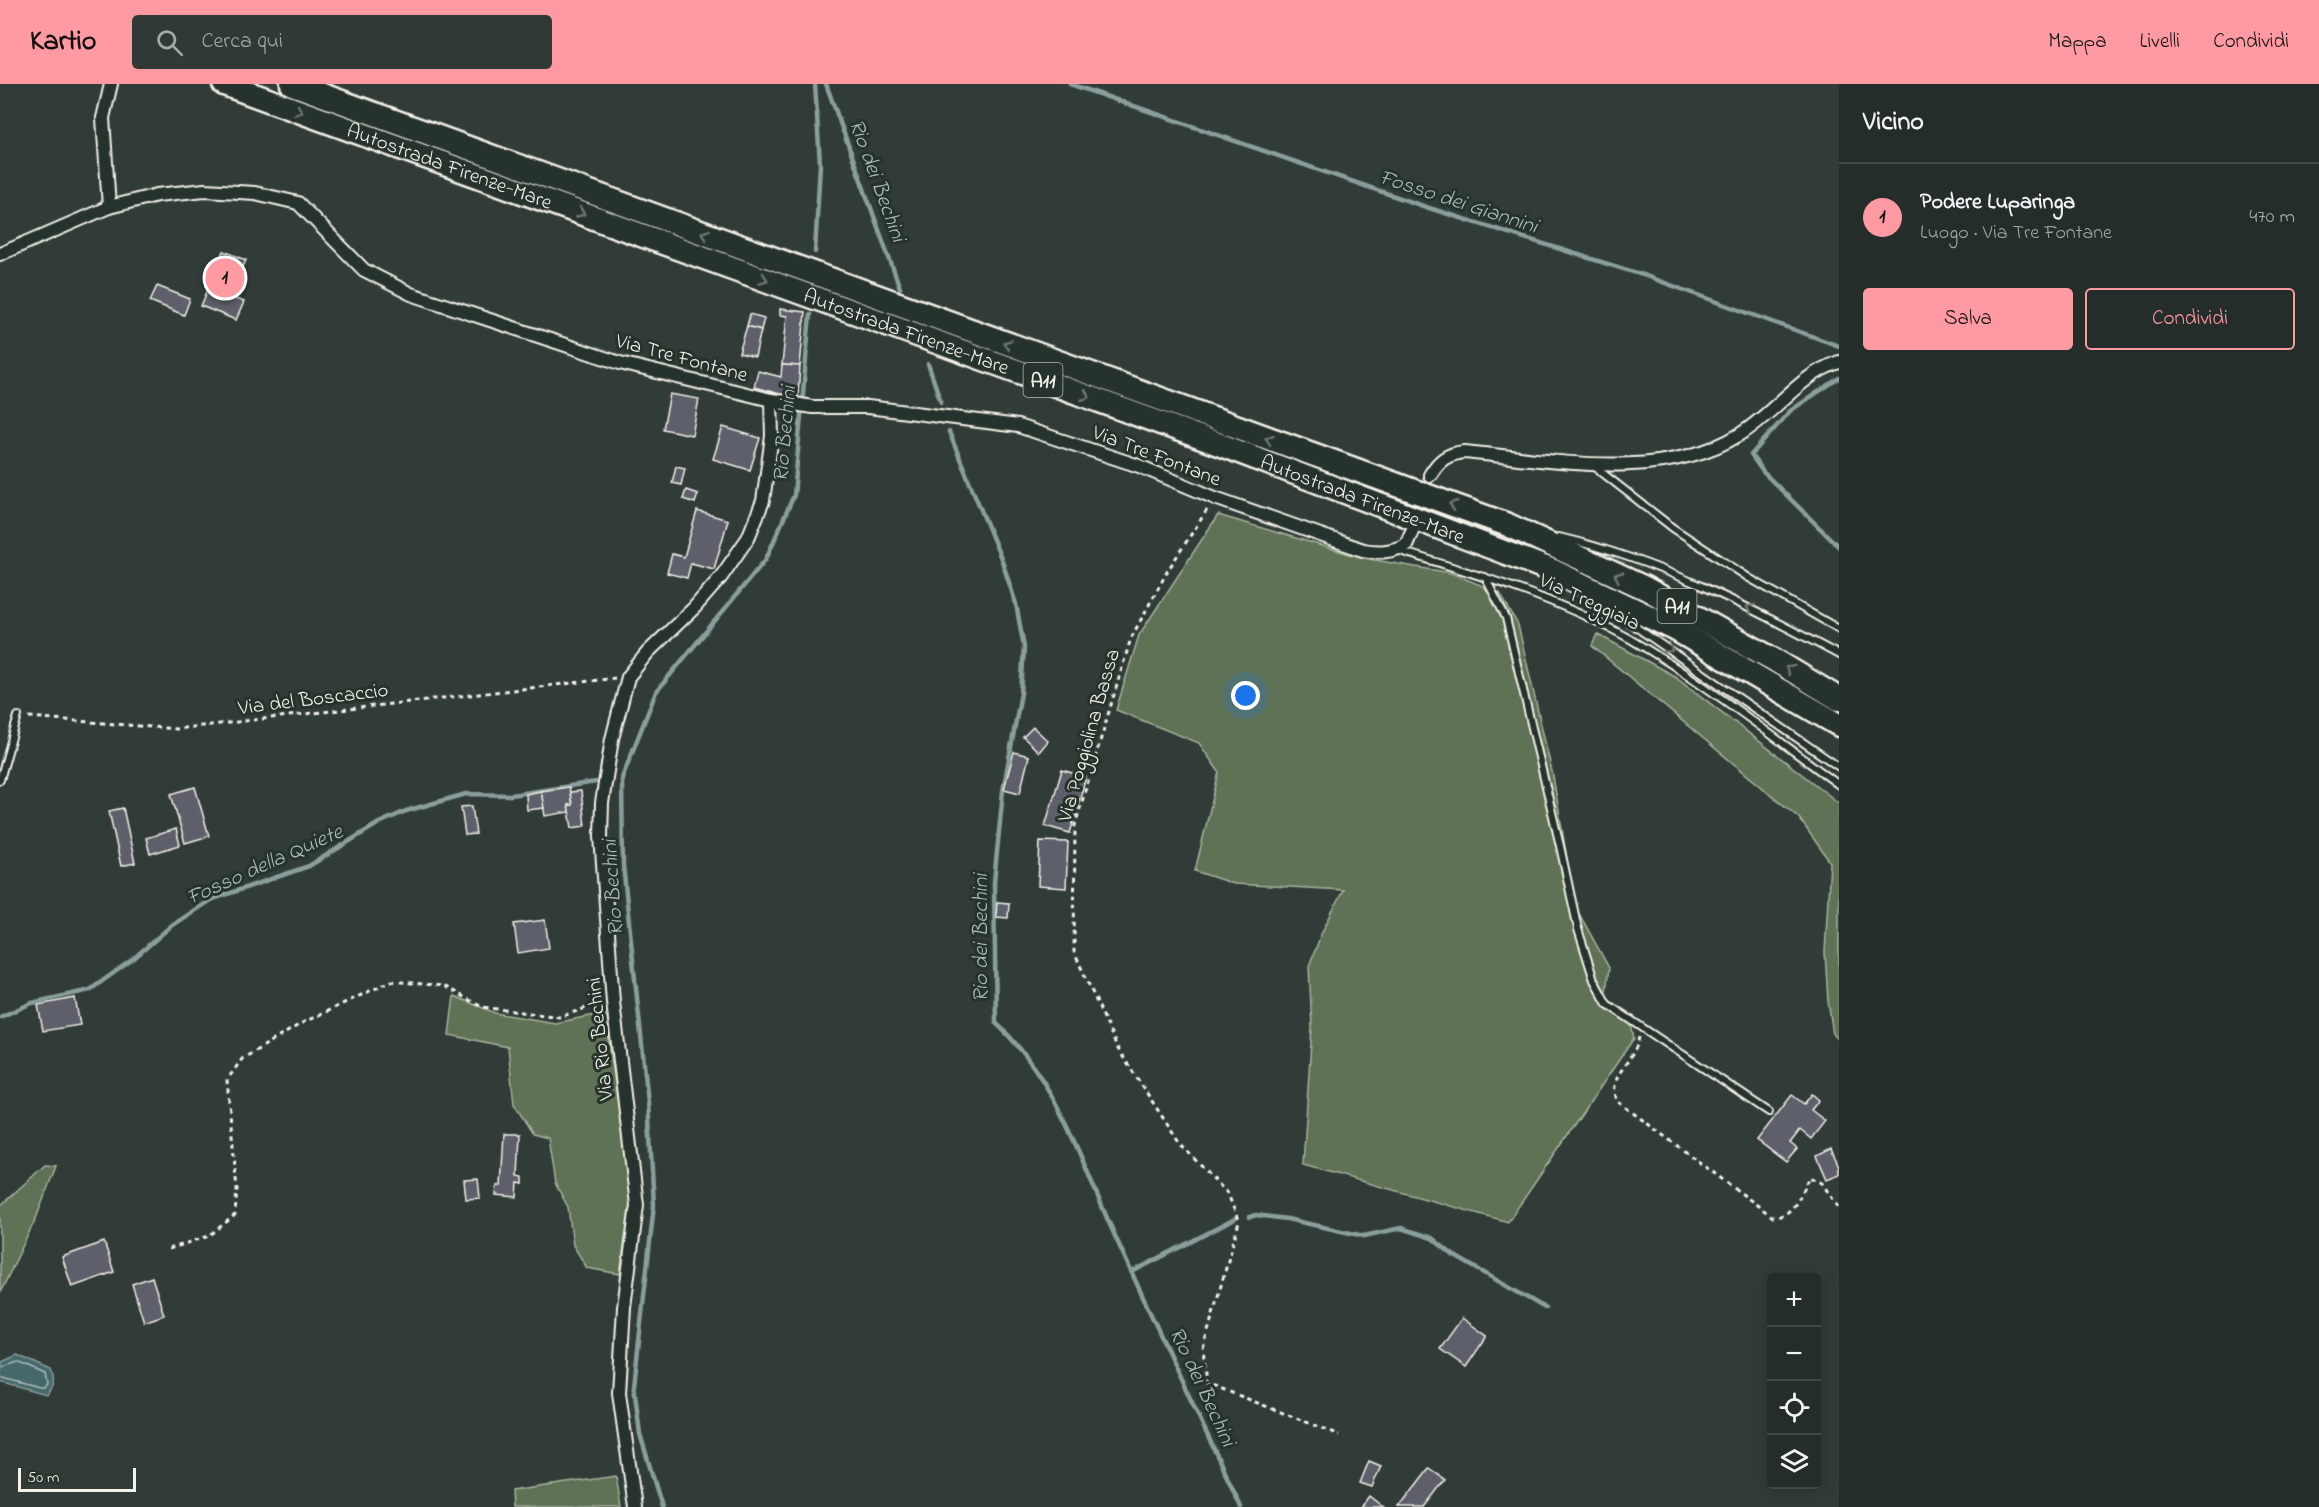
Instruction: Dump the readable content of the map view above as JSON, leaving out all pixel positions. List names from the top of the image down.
{
  "streets": {
    "highway": ["Autostrada Firenze-Mare", "A11"],
    "street": ["Via Tre Fontane", "Via Rio Bechini"],
    "lane": ["Via Treggiaia"],
    "path": ["Via del Boscaccio", "Via Poggiolina Bassa"]
  },
  "crossings": [
    ["Via Tre Fontane", "Via Treggiaia"],
    ["Via Tre Fontane", "Via Poggiolina Bassa"],
    ["Via Tre Fontane", "Via Rio Bechini"],
    ["Via del Boscaccio", "Via Rio Bechini"]
  ],
  "water": [
    "Rio dei Bechini",
    "Fosso dei Giannini",
    "Rio Bechini",
    "Fosso della Quiete"
  ],
  "scale_bar": "50 m",
  "page": {
    "header": "Kartio",
    "search": "Cerca qui",
    "nav": ["Mappa", "Livelli", "Condividi"],
    "heading": "Vicino",
    "list": [
      {
        "mark": "1",
        "name": "Podere Luparinga",
        "note": "Luogo · Via Tre Fontane",
        "value": "470 m"
      }
    ],
    "pins": "1",
    "buttons": ["Salva", "Condividi"],
    "map_buttons": ["+", "−"],
    "scale": "50 m"
  }
}
